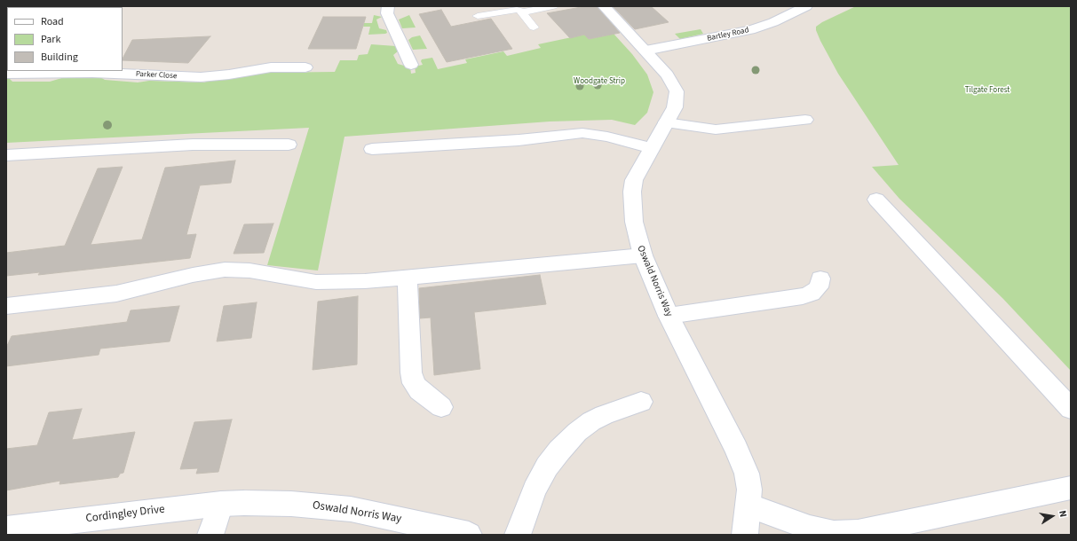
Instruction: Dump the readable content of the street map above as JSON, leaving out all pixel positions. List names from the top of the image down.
{
  "streets": {
    "street": [
      "Bartley Road",
      "Parker Close",
      "Oswald Norris Way",
      "Cordingley Drive"
    ]
  },
  "crossings": [
    ["Bartley Road", "Oswald Norris Way"],
    ["Oswald Norris Way", "Cordingley Drive"]
  ],
  "parks": ["Woodgate Strip", "Tilgate Forest"],
  "legend": ["Road", "Park", "Building"],
  "north": "right"
}
